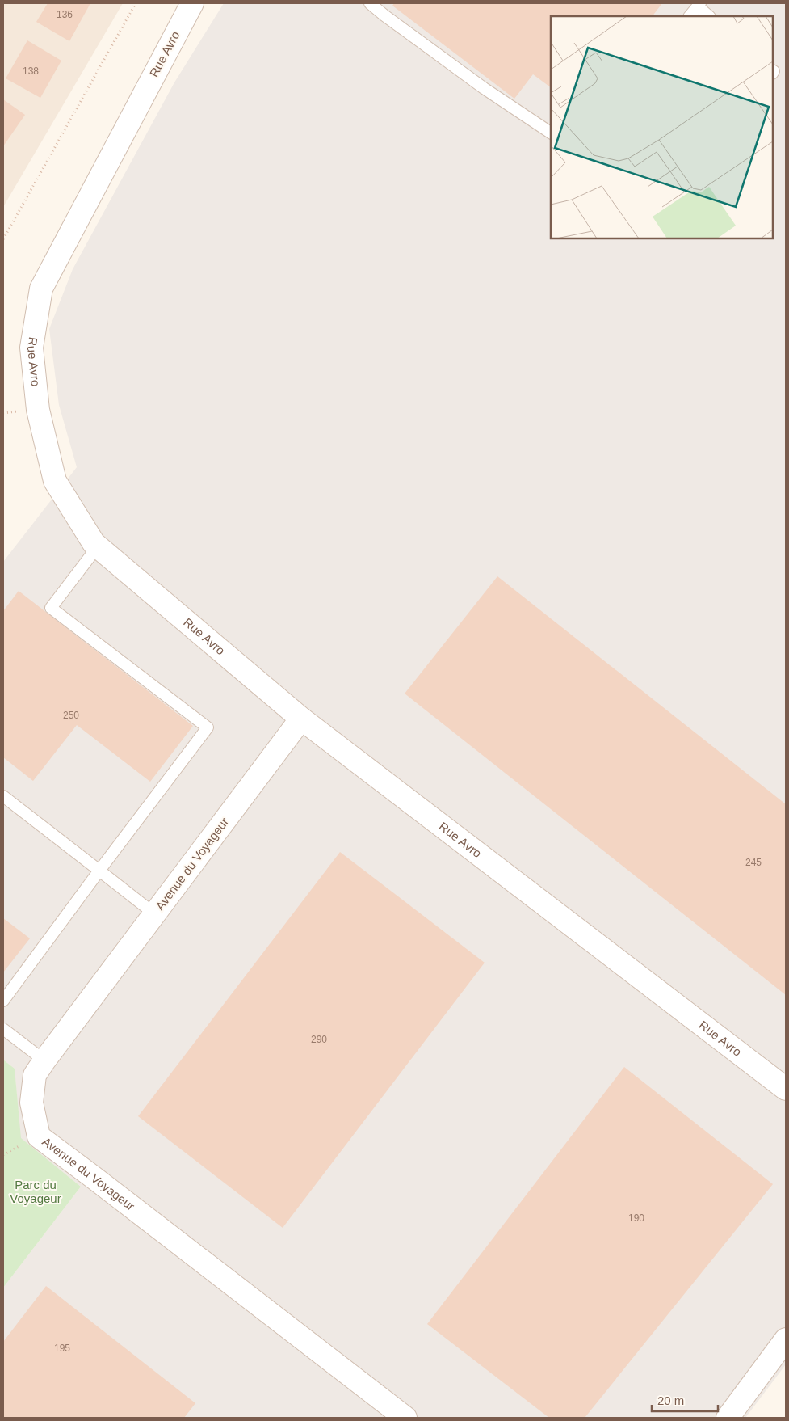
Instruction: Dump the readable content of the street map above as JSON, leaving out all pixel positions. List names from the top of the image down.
{
  "streets": {
    "street": ["Rue Avro", "Avenue du Voyageur"]
  },
  "crossings": [
    ["Rue Avro", "Avenue du Voyageur"]
  ],
  "parks": ["Parc du Voyageur"],
  "house_numbers": [
    "136",
    "138",
    "250",
    "245",
    "290",
    "190",
    "195"
  ],
  "scale_bar": "20 m"
}
